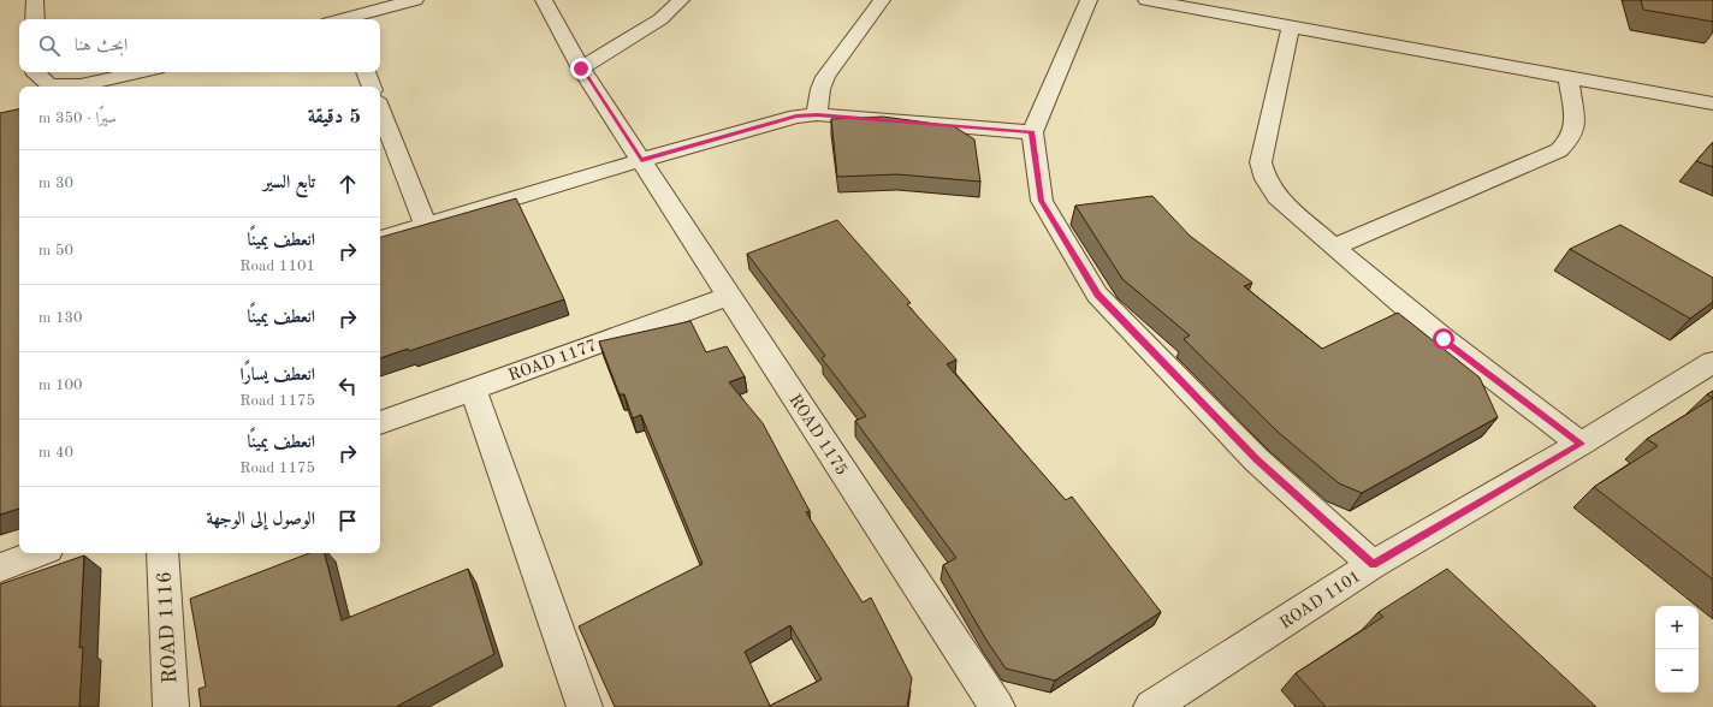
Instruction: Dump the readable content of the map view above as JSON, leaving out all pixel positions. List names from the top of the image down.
{
  "streets": {
    "street": [
      "ROAD 1177",
      "ROAD 1175",
      "ROAD 1101",
      "ROAD 1116"
    ]
  },
  "crossings": [
    ["ROAD 1177", "ROAD 1175"]
  ],
  "page": {
    "search": "ابحث هنا",
    "heading": ["5 دقيقة", "سيرًا · 350 m"],
    "list": [
      ["تابع السير", "30 m"],
      ["انعطف يمينًا", "Road 1101", "50 m"],
      ["انعطف يمينًا", "130 m"],
      ["انعطف يسارًا", "Road 1175", "100 m"],
      ["انعطف يمينًا", "Road 1175", "40 m"],
      "الوصول إلى الوجهة"
    ],
    "map_buttons": ["+", "−"]
  }
}
